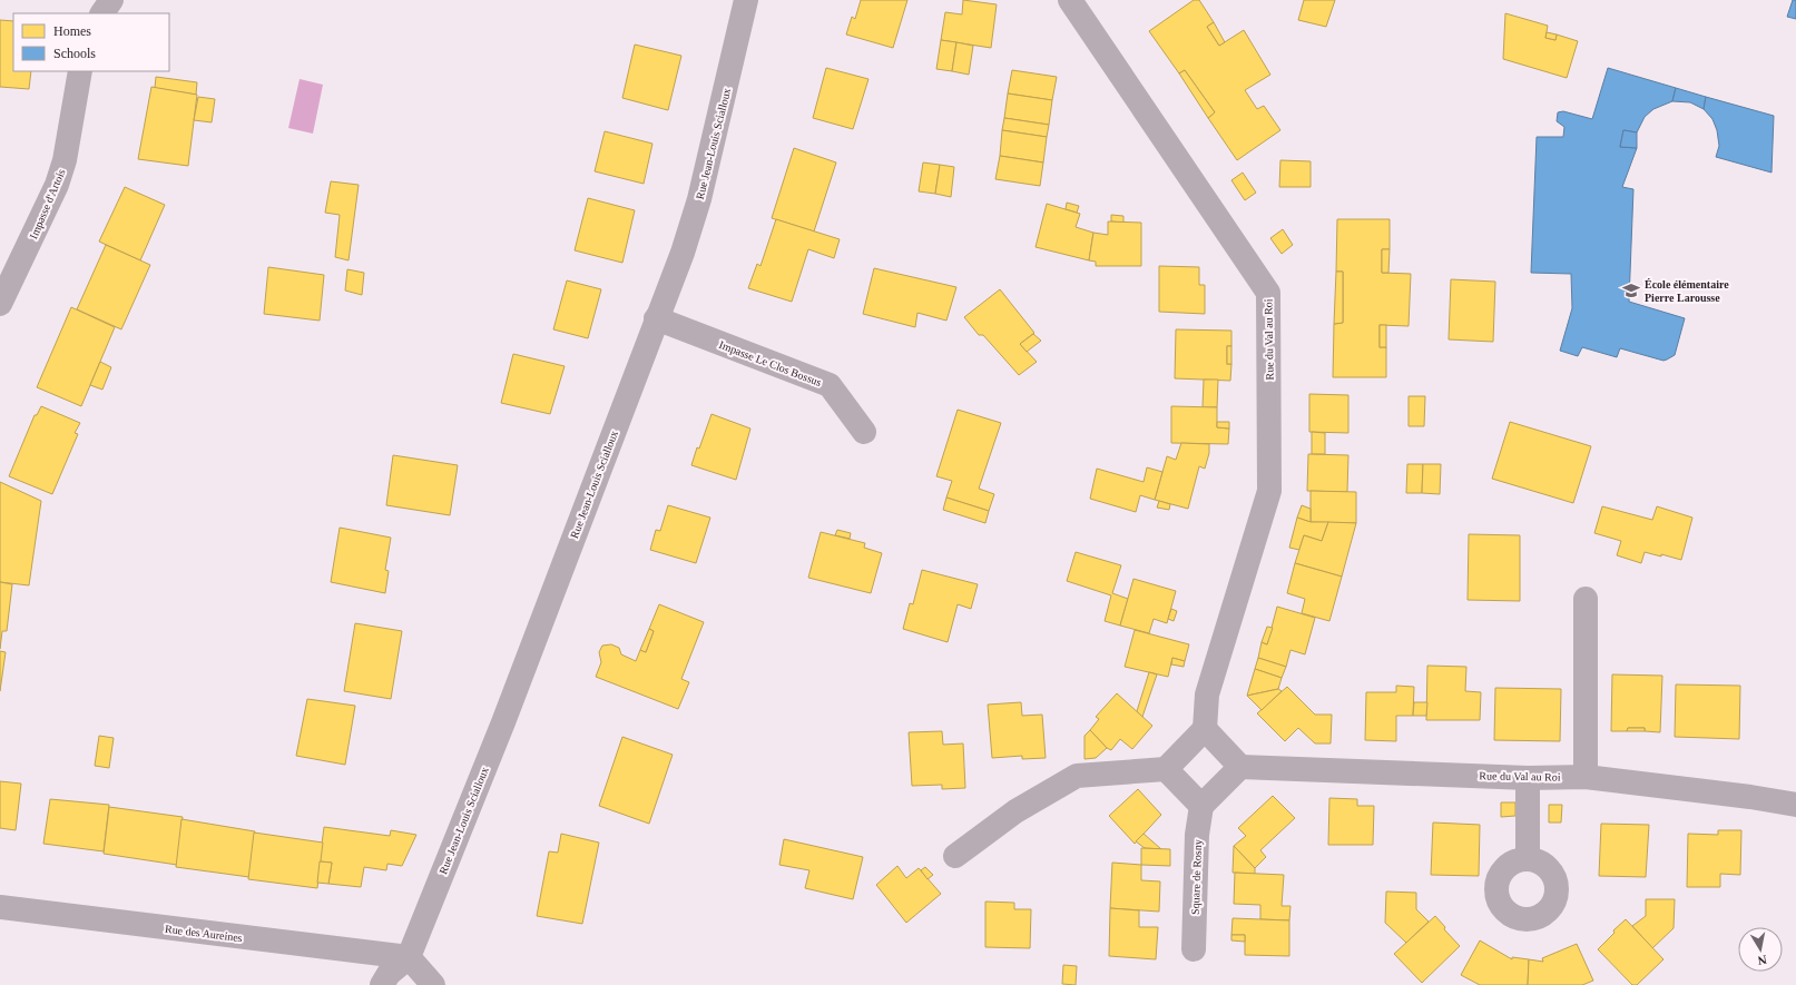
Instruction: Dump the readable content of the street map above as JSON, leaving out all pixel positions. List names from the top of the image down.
{
  "streets": {
    "street": [
      "Rue Jean-Louis Scialloux",
      "Impasse d'Artois",
      "Rue du Val au Roi",
      "Impasse Le Clos Bossus",
      "Square de Rosny",
      "Rue des Aureines"
    ]
  },
  "crossings": [
    ["Rue Jean-Louis Scialloux", "Impasse Le Clos Bossus"],
    ["Rue Jean-Louis Scialloux", "Rue des Aureines"]
  ],
  "places": {
    "school or university": ["École élémentaire Pierre Larousse"]
  },
  "legend": ["Homes", "Schools"],
  "north": "bottom"
}
